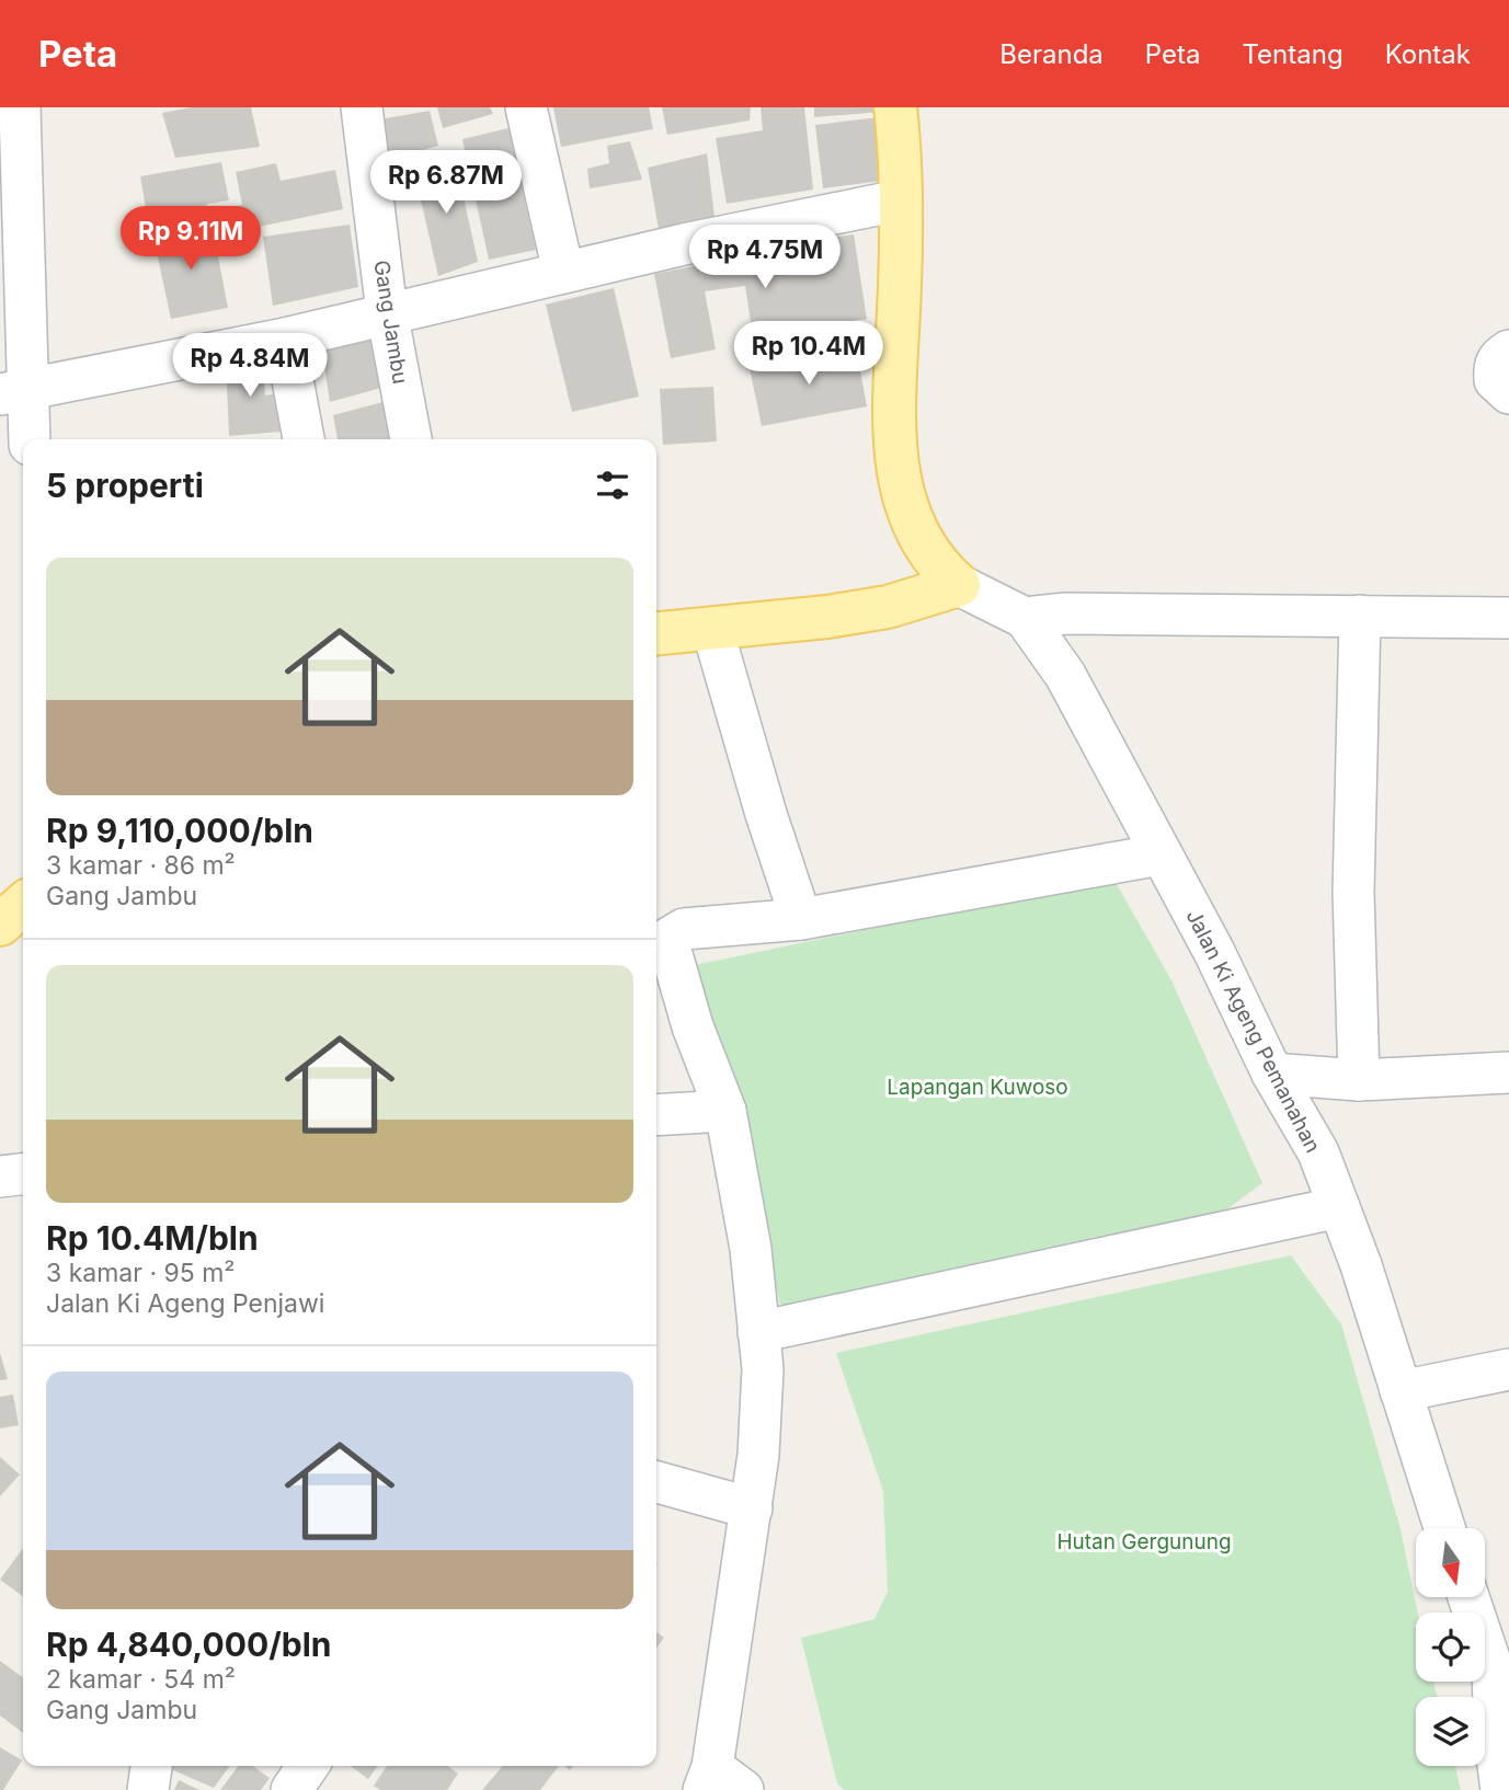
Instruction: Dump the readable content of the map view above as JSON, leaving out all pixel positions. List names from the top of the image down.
{
  "streets": {
    "street": ["Gang Jambu", "Jalan Ki Ageng Pemanahan"]
  },
  "parks": ["Lapangan Kuwoso", "Hutan Gergunung"],
  "north": "bottom",
  "page": {
    "header": "Peta",
    "nav": [
      "Beranda",
      "Peta",
      "Tentang",
      "Kontak"
    ],
    "price": [
      "Rp 6.87M",
      "Rp 9.11M",
      "Rp 4.75M",
      "Rp 10.4M",
      "Rp 4.84M"
    ],
    "heading": "5 properti",
    "list": [
      {
        "name": "Rp 9,110,000/bln",
        "note": "3 kamar · 86 m² · Gang Jambu"
      },
      {
        "name": "Rp 10.4M/bln",
        "note": "3 kamar · 95 m² · Jalan Ki Ageng Penjawi"
      },
      {
        "name": "Rp 4,840,000/bln",
        "note": "2 kamar · 54 m² · Gang Jambu"
      }
    ]
  }
}
